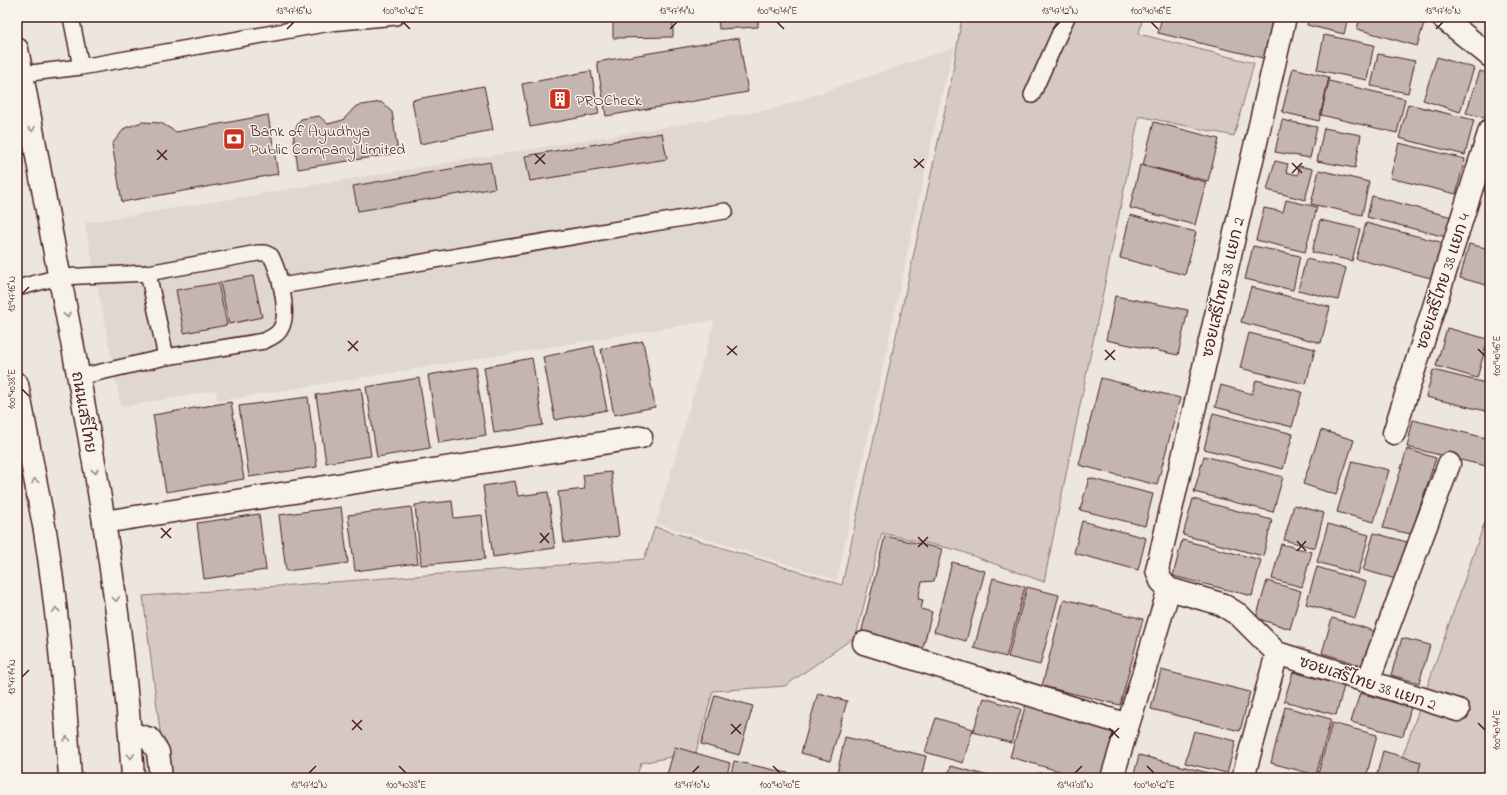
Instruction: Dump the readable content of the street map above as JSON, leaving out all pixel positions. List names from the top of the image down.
{
  "streets": {
    "street": ["ซอยเสรีไทย 38 แยก 4", "ซอยเสรีไทย 38 แยก 2", "ถนนเสรีไทย"]
  },
  "places": {
    "building": ["PROCheck"],
    "bank": ["Bank of Ayudhya Public Company Limited"]
  },
  "coordinates": [
    "13°47'16\"N",
    "100°40'42\"E",
    "13°47'14\"N",
    "100°40'44\"E",
    "13°47'12\"N",
    "100°40'46\"E",
    "13°47'10\"N",
    "100°40'38\"E",
    "100°40'40\"E",
    "13°47'08\"N"
  ]
}
